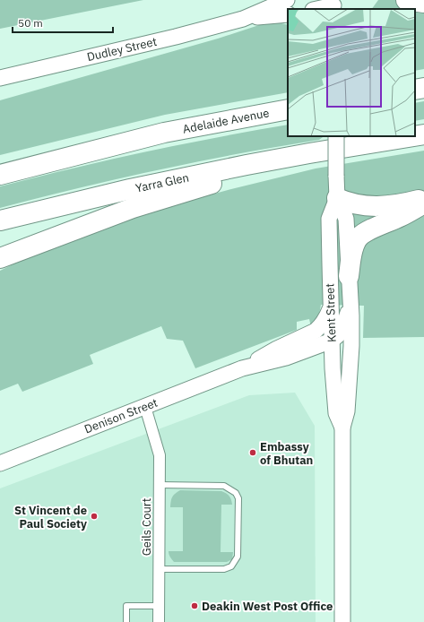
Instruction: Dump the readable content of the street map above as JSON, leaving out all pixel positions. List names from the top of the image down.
{
  "streets": {
    "highway": ["Adelaide Avenue", "Yarra Glen"],
    "main road": ["Dudley Street", "Kent Street", "Denison Street"],
    "street": ["Geils Court"]
  },
  "crossings": [
    ["Yarra Glen", "Kent Street"],
    ["Kent Street", "Denison Street"],
    ["Denison Street", "Geils Court"]
  ],
  "places": ["Embassy of Bhutan", "St Vincent de Paul Society", "Deakin West Post Office"],
  "scale_bar": "50 m"
}
